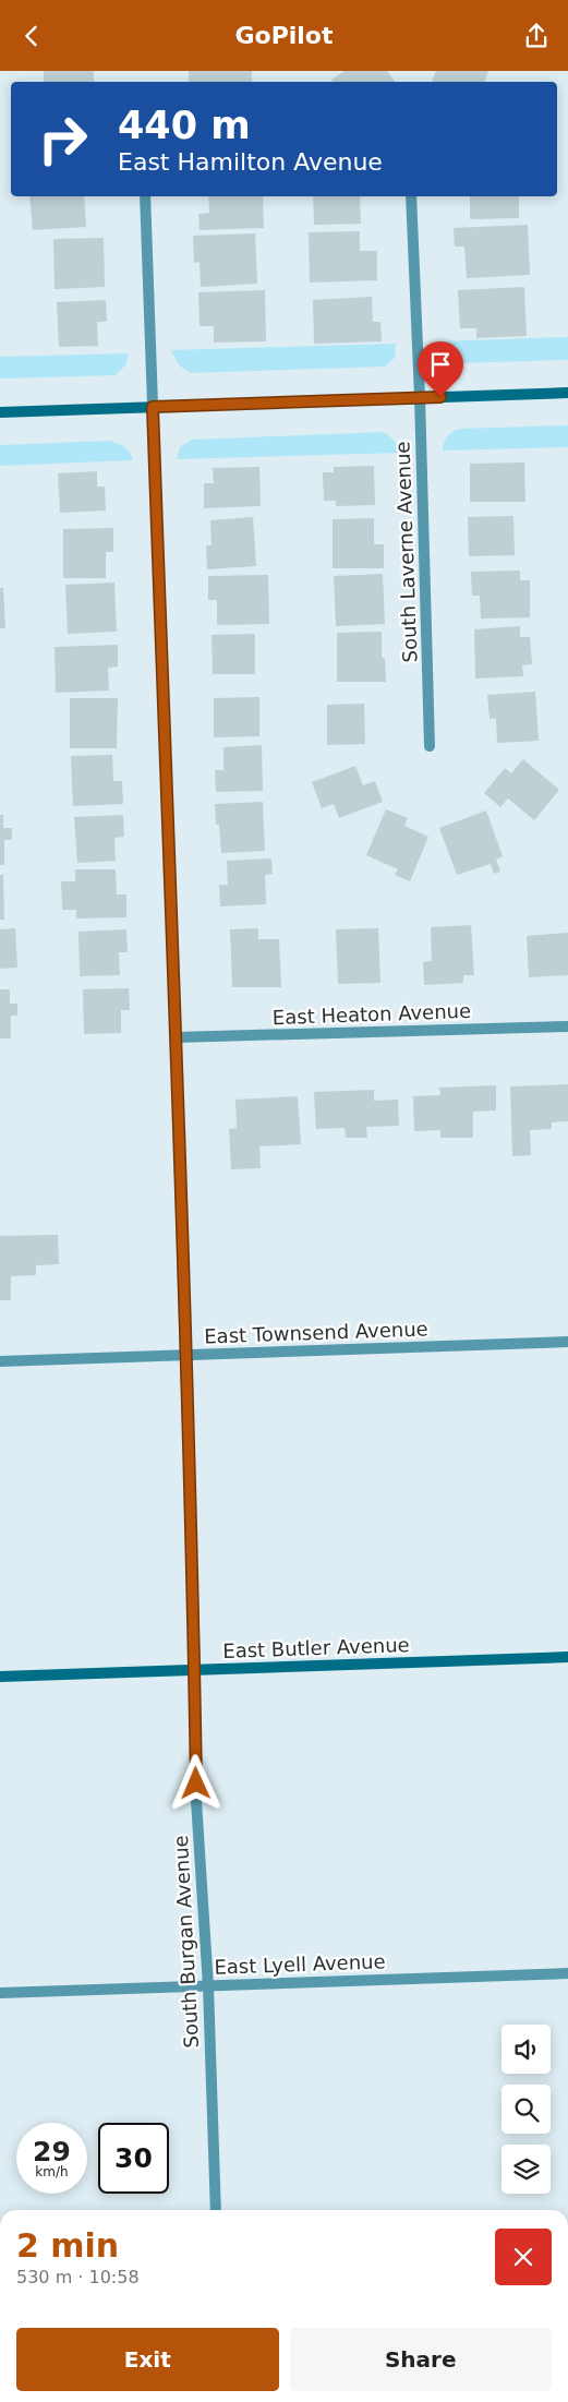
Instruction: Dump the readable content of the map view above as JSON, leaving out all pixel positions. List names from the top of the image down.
{
  "streets": {
    "street": [
      "South Laverne Avenue",
      "East Heaton Avenue",
      "East Townsend Avenue",
      "East Butler Avenue",
      "South Burgan Avenue",
      "East Lyell Avenue"
    ]
  },
  "crossings": [
    ["East Heaton Avenue", "South Burgan Avenue"],
    ["East Townsend Avenue", "South Burgan Avenue"],
    ["East Butler Avenue", "South Burgan Avenue"],
    ["South Burgan Avenue", "East Lyell Avenue"]
  ],
  "page": {
    "header": "GoPilot",
    "turn": ["440 m", "East Hamilton Avenue"],
    "speed": "29 km/h",
    "limit": "30",
    "heading": ["2 min", "530 m · 10:58"],
    "buttons": ["Exit", "Share"]
  }
}
